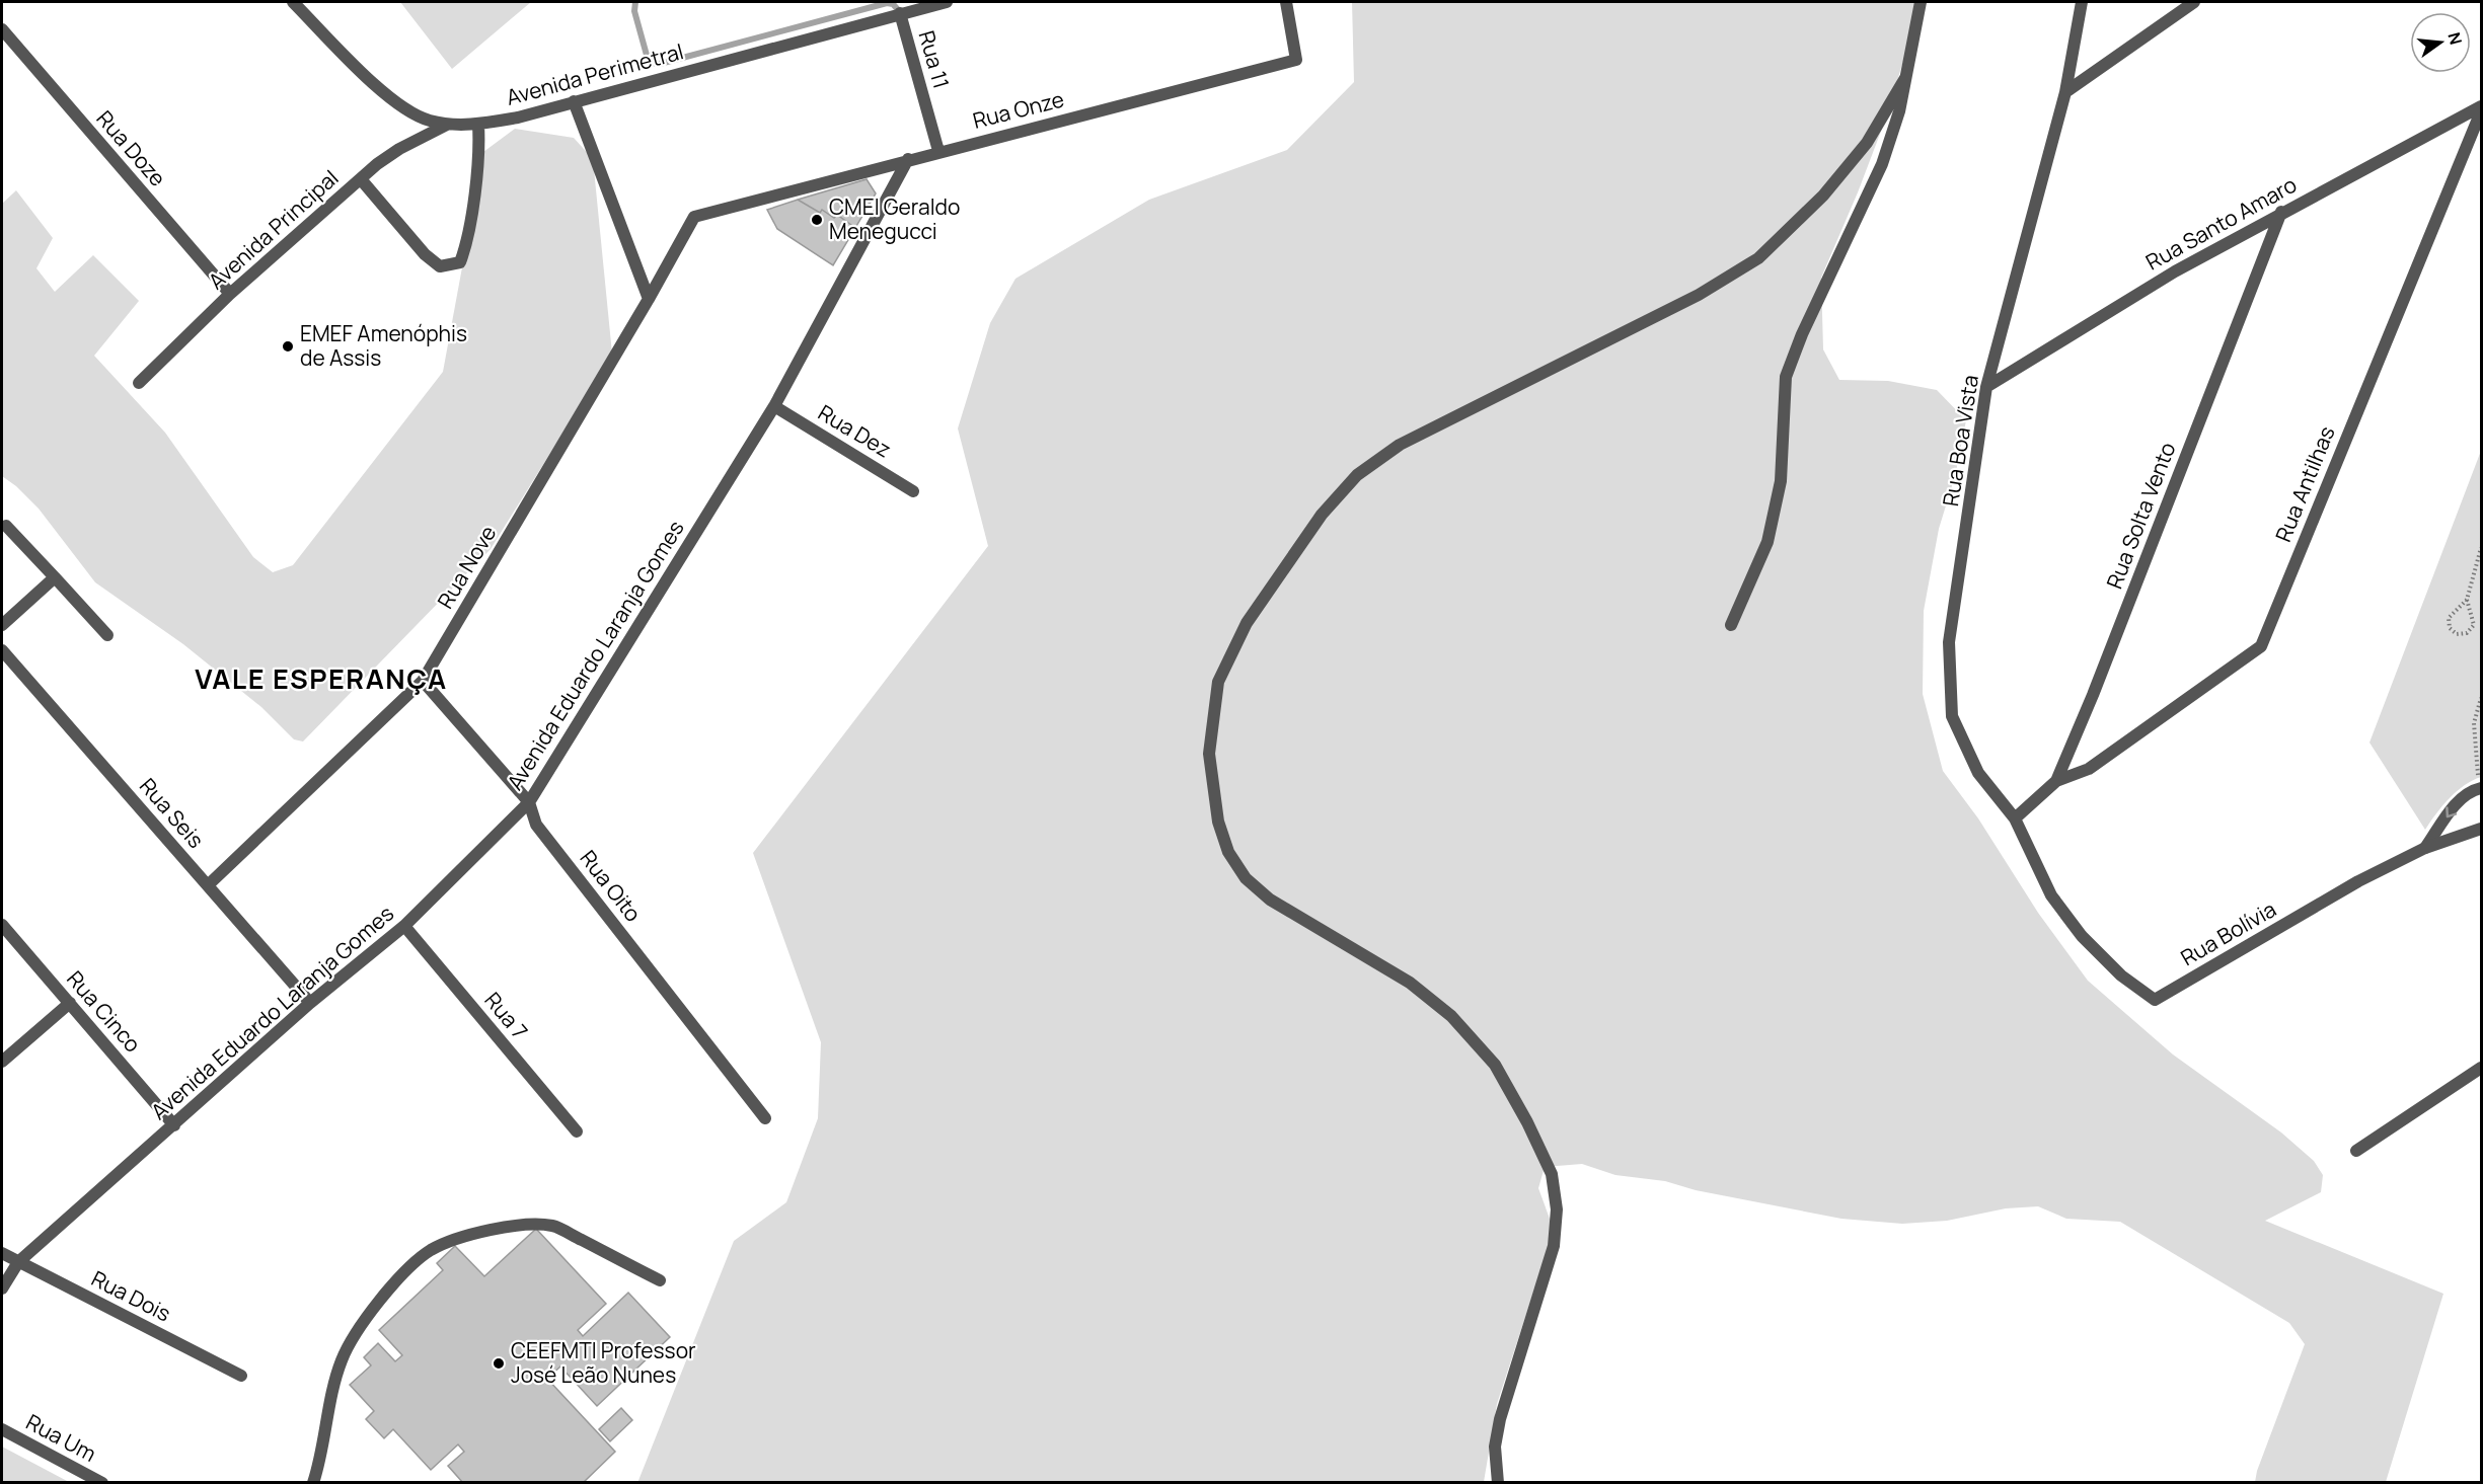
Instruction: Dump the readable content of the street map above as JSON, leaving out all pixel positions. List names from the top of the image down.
{
  "streets": {
    "street": [
      "Rua 11",
      "Avenida Perimetral",
      "Rua Onze",
      "Rua Doze",
      "Rua Santo Amaro",
      "Avenida Principal",
      "Rua Dez",
      "Rua Boa Vista",
      "Rua Antilhas",
      "Rua Solta Vento",
      "Rua Nove",
      "Avenida Eduardo Laranja Gomes",
      "Rua Seis",
      "Rua Oito",
      "Rua Bolívia",
      "Rua Cinco",
      "Rua 7",
      "Rua Dois",
      "Rua Um"
    ]
  },
  "crossings": [
    ["Rua 11", "Avenida Perimetral"],
    ["Rua 11", "Rua Onze"],
    ["Avenida Perimetral", "Avenida Principal"],
    ["Rua Onze", "Rua Nove"],
    ["Rua Onze", "Avenida Eduardo Laranja Gomes"],
    ["Rua Doze", "Avenida Principal"],
    ["Rua Santo Amaro", "Rua Boa Vista"],
    ["Rua Santo Amaro", "Rua Solta Vento"],
    ["Rua Dez", "Avenida Eduardo Laranja Gomes"],
    ["Rua Boa Vista", "Rua Solta Vento"],
    ["Rua Boa Vista", "Rua Bolívia"],
    ["Rua Antilhas", "Rua Solta Vento"],
    ["Rua Nove", "Rua Seis"],
    ["Rua Nove", "Rua Oito"],
    ["Avenida Eduardo Laranja Gomes", "Rua Seis"],
    ["Avenida Eduardo Laranja Gomes", "Rua Oito"],
    ["Avenida Eduardo Laranja Gomes", "Rua Cinco"],
    ["Avenida Eduardo Laranja Gomes", "Rua 7"],
    ["Avenida Eduardo Laranja Gomes", "Rua Dois"]
  ],
  "districts": ["VALE ESPERANÇA"],
  "places": ["CMEI Geraldo Menegucci", "EMEF Amenóphis de Assis", "CEEFMTI Professor José Leão Nunes"],
  "north": "right"
}
